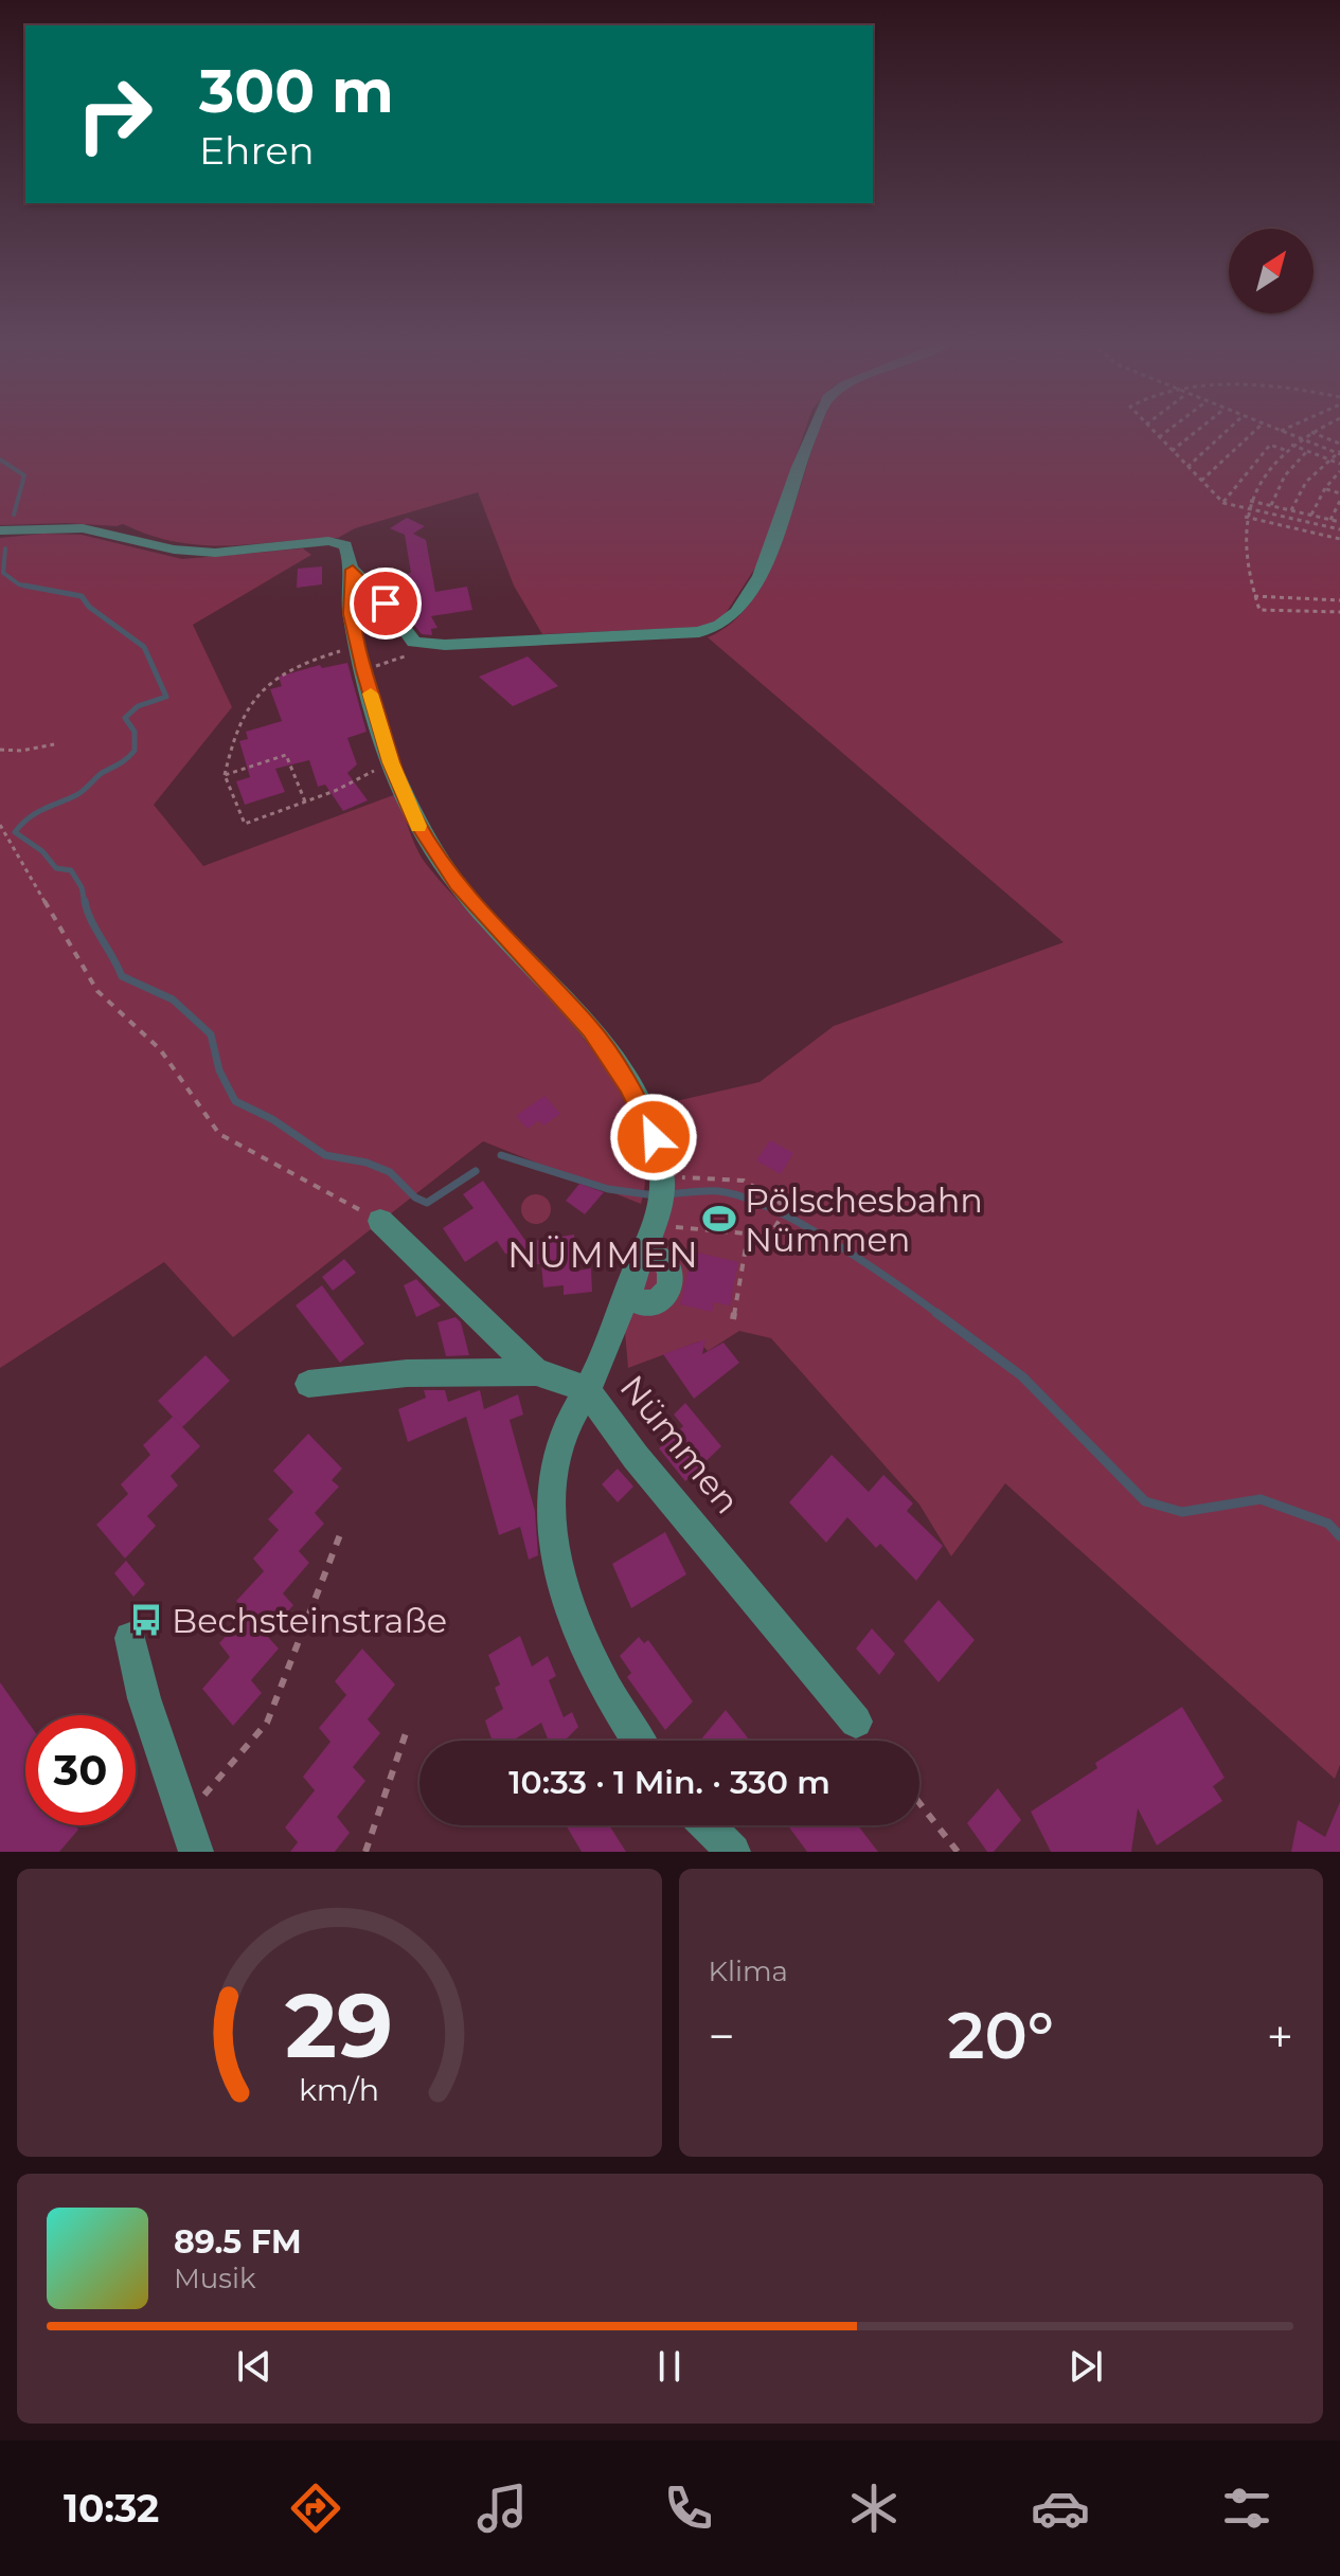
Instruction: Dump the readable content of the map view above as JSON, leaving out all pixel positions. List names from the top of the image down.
{
  "streets": {
    "street": ["Nümmen"]
  },
  "districts": ["NÜMMEN"],
  "places": {
    "sports": ["Pölschesbahn Nümmen"],
    "bus stop": ["Bechsteinstraße"]
  },
  "north": "top right",
  "page": {
    "turn": ["300 m", "Ehren"],
    "limit": "30",
    "trip": "10:33 · 1 Min. · 330 m",
    "tile": "Klima",
    "heat": ["−", "20°", "+"],
    "song": ["89.5 FM", "Musik"],
    "tabs": "10:32",
    "gauge": ["29", "km/h"]
  }
}
